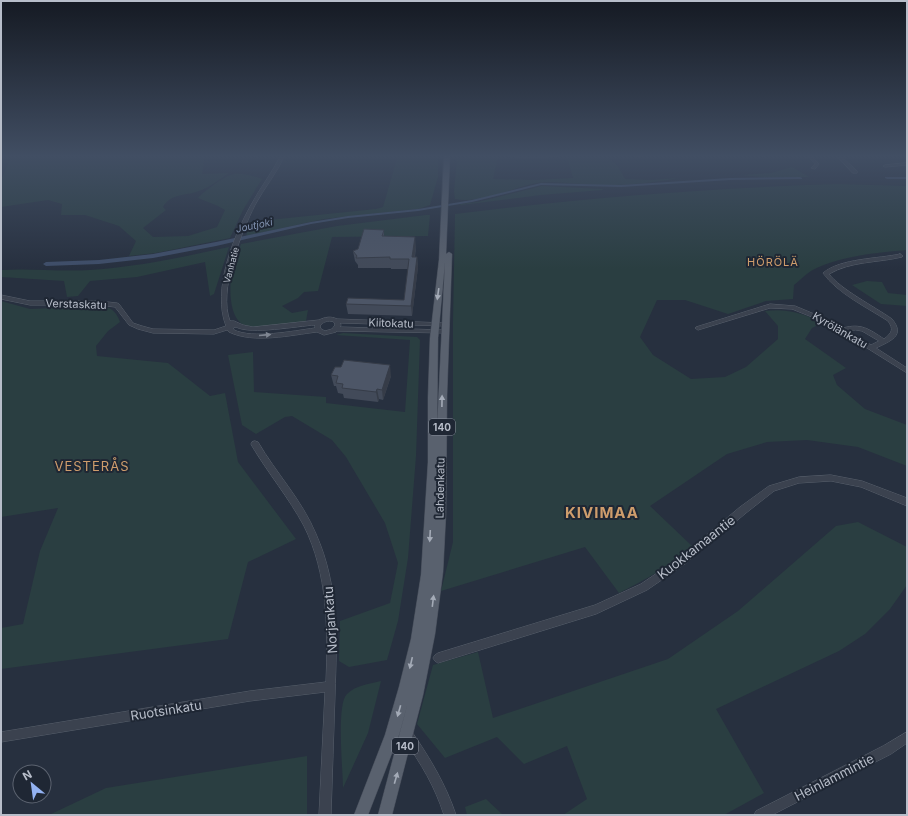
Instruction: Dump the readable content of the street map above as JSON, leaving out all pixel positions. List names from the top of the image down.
{
  "streets": {
    "main road": ["140", "Lahdenkatu"],
    "street": [
      "Vanhatie",
      "Verstaskatu",
      "Kiitokatu",
      "Kyrölänkatu",
      "Kuokkamaantie",
      "Norjankatu",
      "Ruotsinkatu",
      "Heinlammintie"
    ]
  },
  "crossings": [
    ["Vanhatie", "Verstaskatu"],
    ["Kiitokatu", "Lahdenkatu"],
    ["Norjankatu", "Ruotsinkatu"]
  ],
  "districts": ["HÖRÖLÄ", "VESTERÅS", "KIVIMAA"],
  "water": ["Joutjoki"],
  "north": "top left"
}
